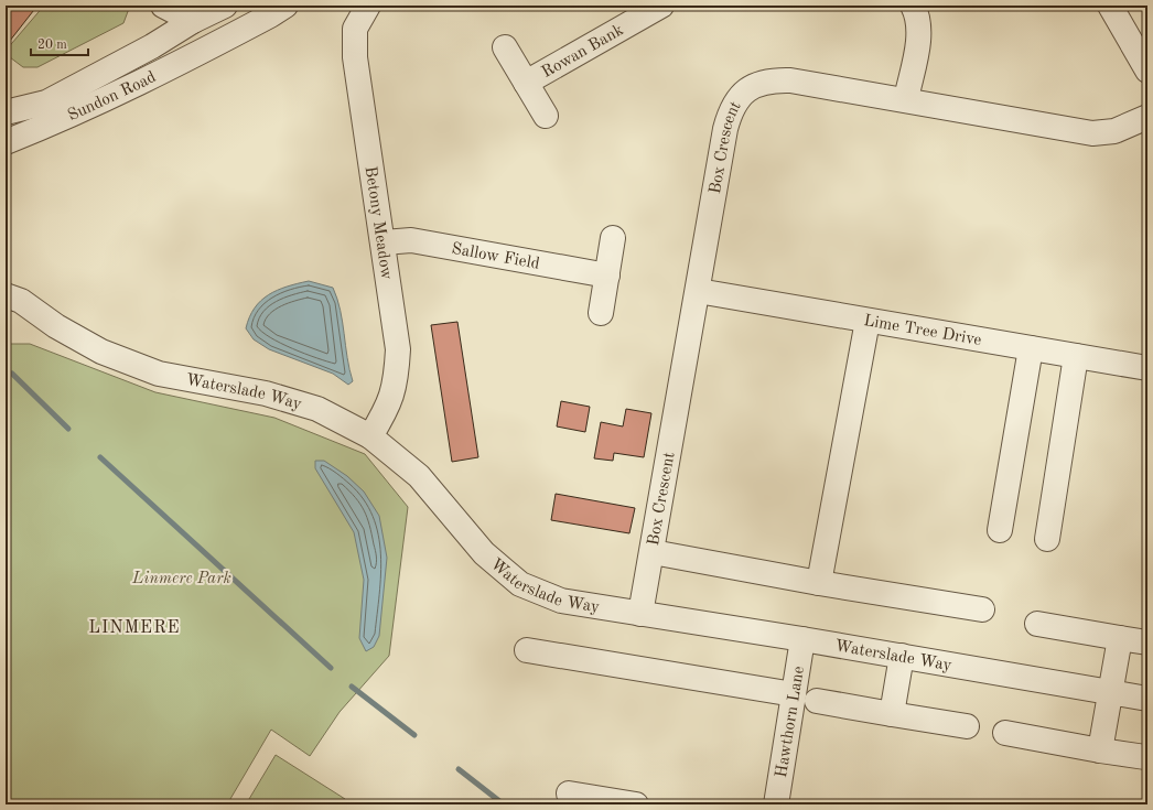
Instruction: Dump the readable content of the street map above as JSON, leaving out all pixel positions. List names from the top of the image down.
{
  "streets": {
    "street": [
      "Rowan Bank",
      "Sundon Road",
      "Box Crescent",
      "Betony Meadow",
      "Sallow Field",
      "Lime Tree Drive",
      "Waterslade Way",
      "Hawthorn Lane"
    ]
  },
  "crossings": [
    ["Box Crescent", "Lime Tree Drive"],
    ["Box Crescent", "Waterslade Way"],
    ["Betony Meadow", "Sallow Field"],
    ["Betony Meadow", "Waterslade Way"],
    ["Waterslade Way", "Hawthorn Lane"]
  ],
  "districts": ["LINMERE"],
  "parks": ["Linmere Park"],
  "scale_bar": "20 m"
}
